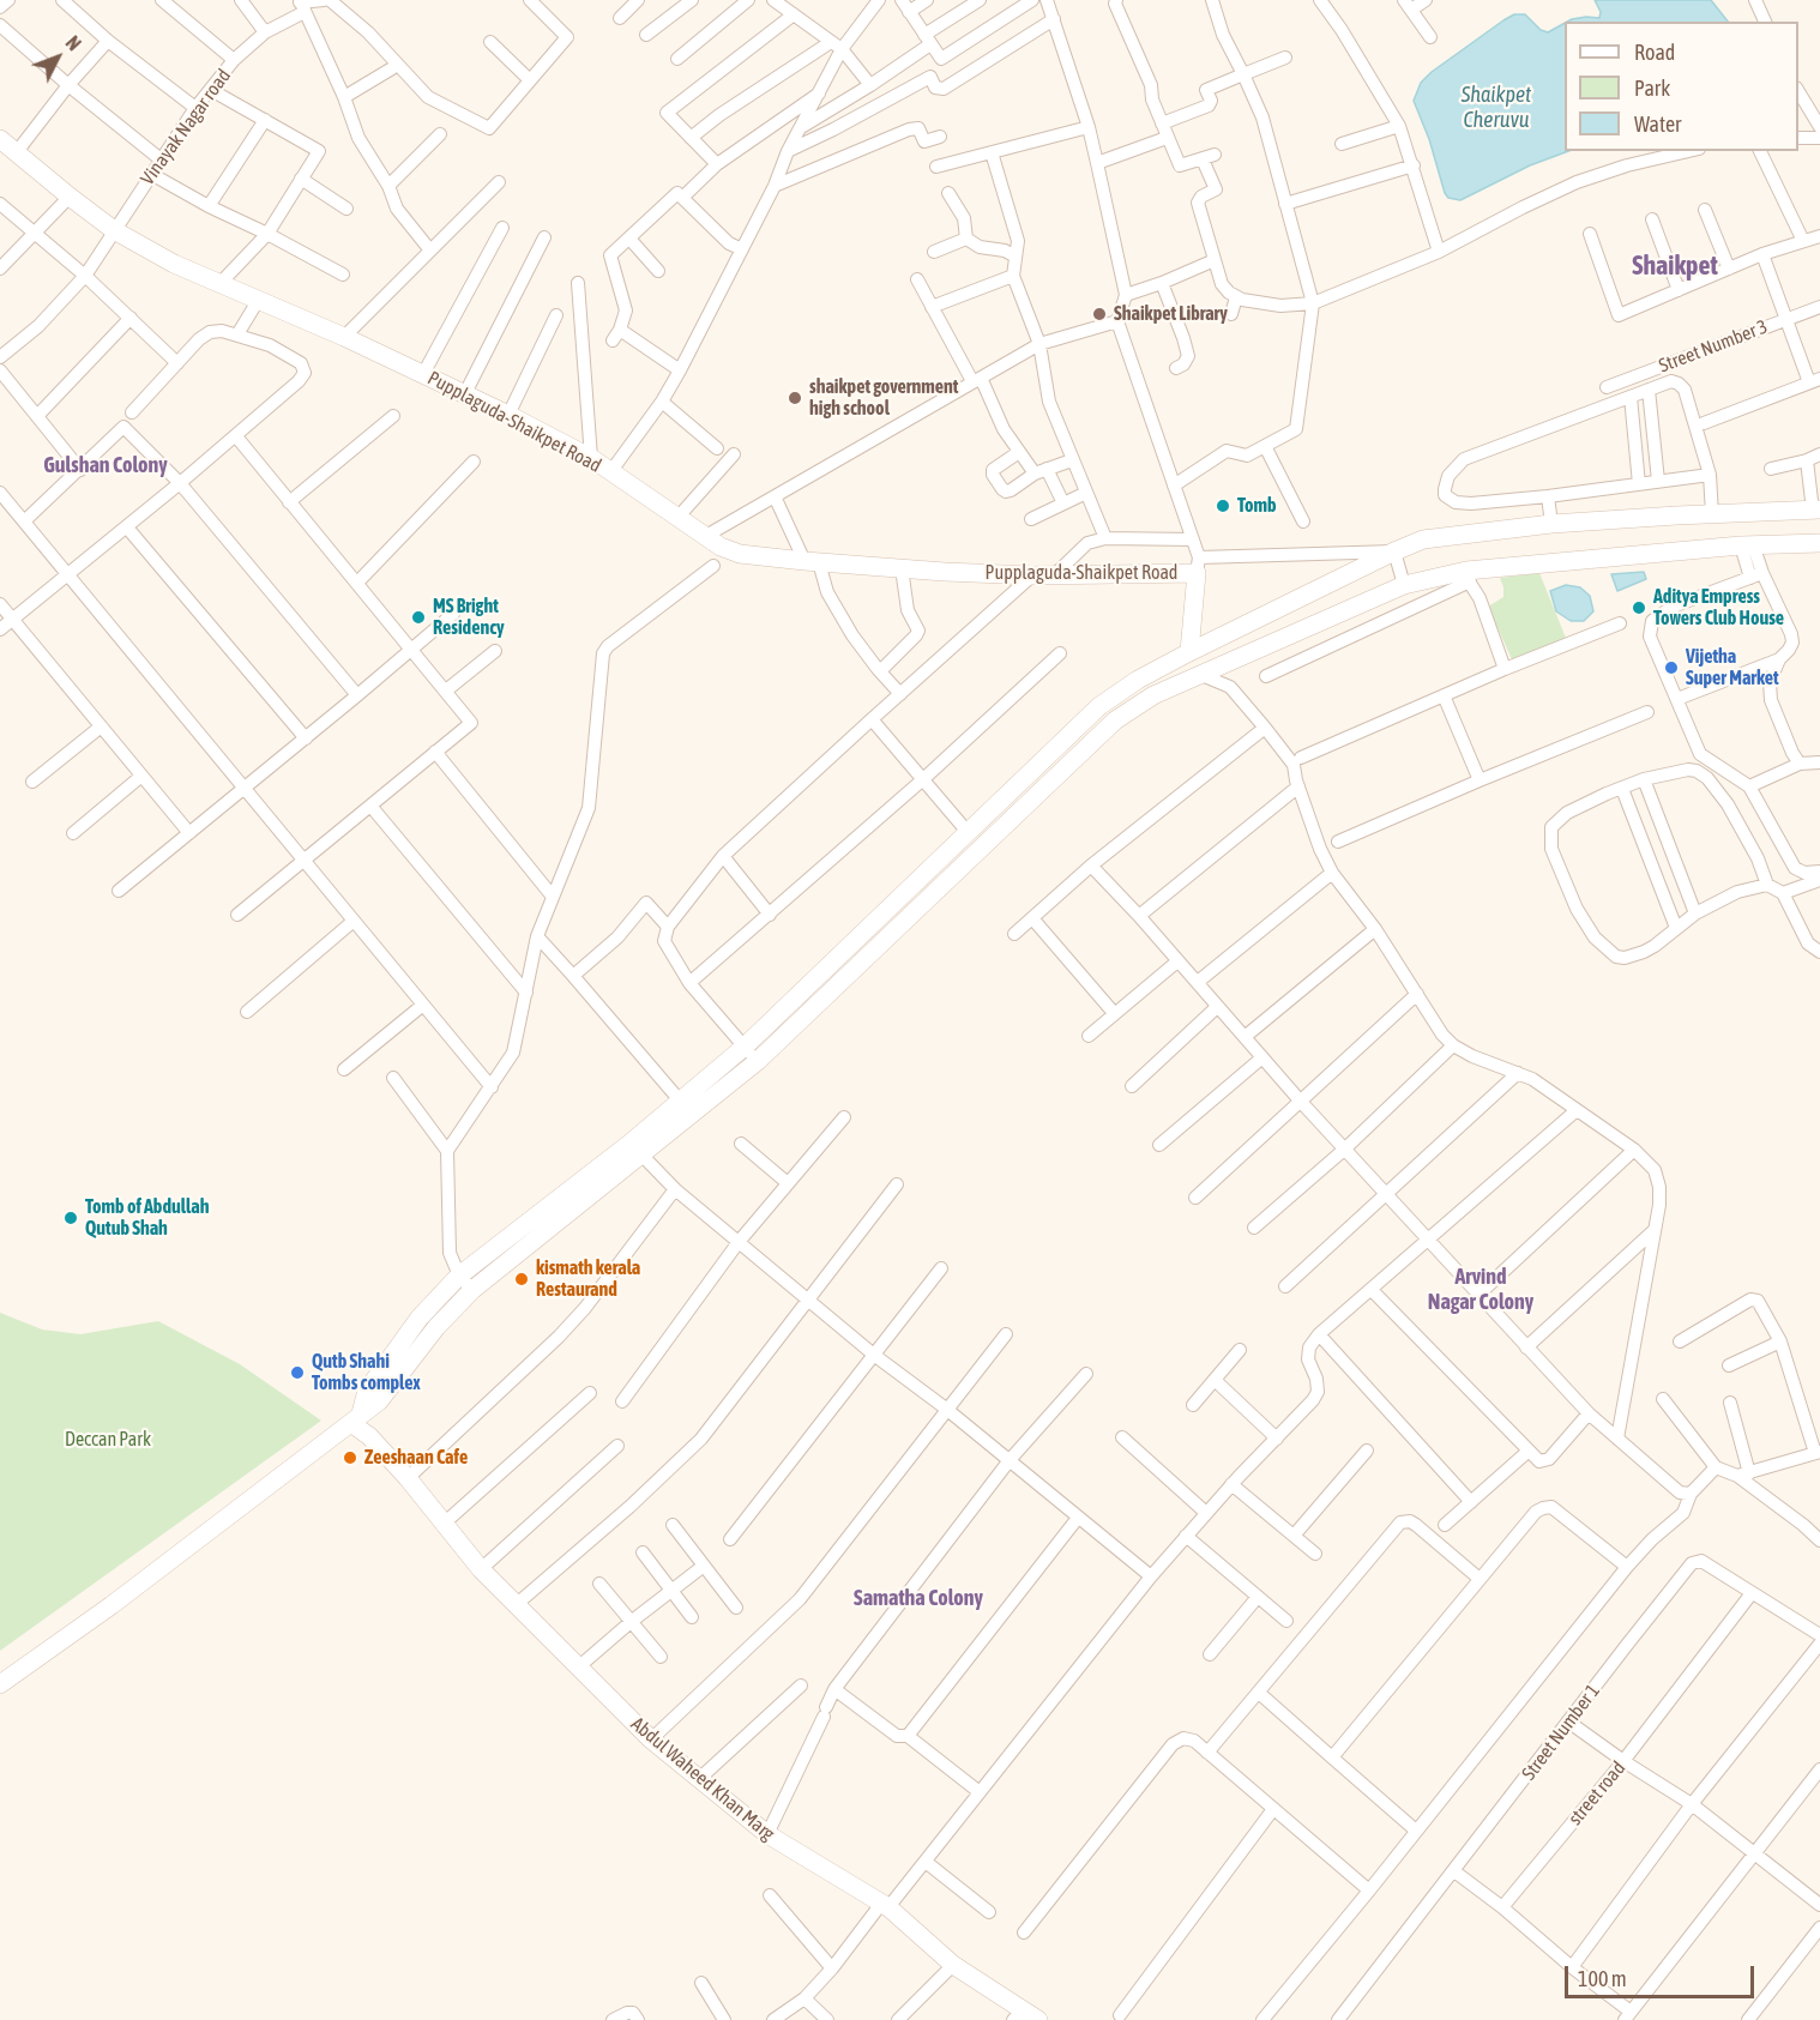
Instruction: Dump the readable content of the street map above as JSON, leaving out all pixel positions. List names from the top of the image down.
{
  "streets": {
    "street": [
      "Vinayak Nagar road",
      "Street Number 3",
      "Pupplaguda-Shaikpet Road",
      "Street Number 1",
      "Abdul Waheed Khan Marg",
      "street road"
    ]
  },
  "crossings": [
    ["Vinayak Nagar road", "Pupplaguda-Shaikpet Road"],
    ["Street Number 1", "street road"]
  ],
  "districts": [
    "Shaikpet",
    "Gulshan Colony",
    "Arvind Nagar Colony",
    "Samatha Colony"
  ],
  "water": ["Shaikpet Cheruvu"],
  "parks": ["Deccan Park"],
  "places": [
    "Shaikpet Library",
    "shaikpet government high school",
    "Tomb",
    "Aditya Empress Towers Club House",
    "MS Bright Residency",
    "Vijetha Super Market",
    "Tomb of Abdullah Qutub Shah",
    "kismath kerala Restaurand",
    "Qutb Shahi Tombs complex",
    "Zeeshaan Cafe"
  ],
  "legend": ["Road", "Park", "Water"],
  "scale_bar": "100 m",
  "north": "top right"
}
